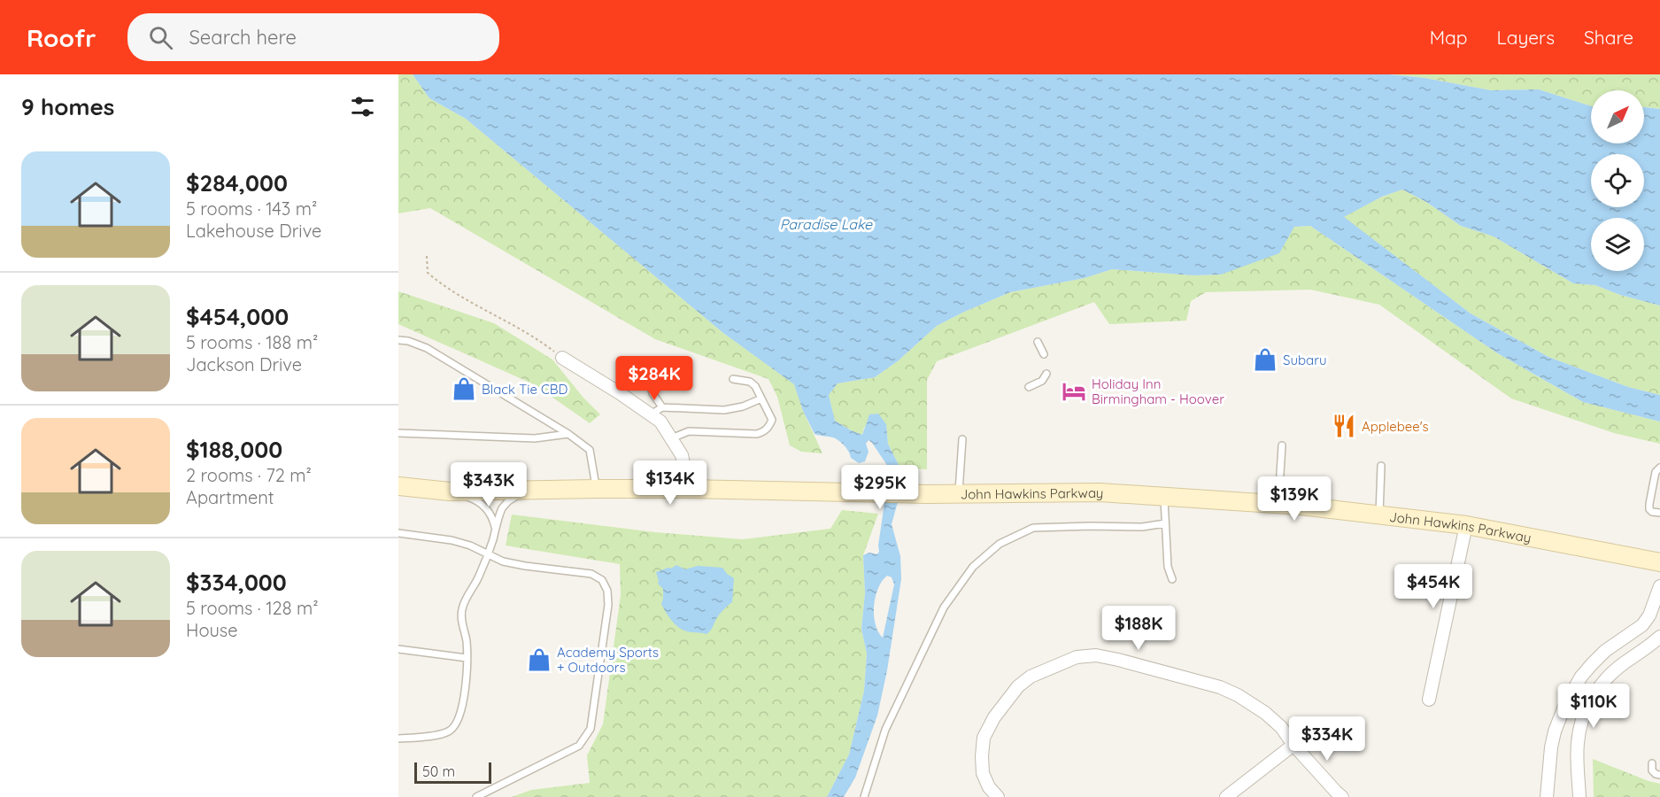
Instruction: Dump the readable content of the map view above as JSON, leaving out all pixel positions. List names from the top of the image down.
{
  "streets": {
    "main road": ["John Hawkins Parkway"]
  },
  "water": ["Paradise Lake"],
  "places": {
    "shop": ["Subaru", "Black Tie CBD", "Academy Sports + Outdoors"],
    "hotel": ["Holiday Inn Birmingham - Hoover"],
    "restaurant": ["Applebee's"]
  },
  "scale_bar": "50 m",
  "north": "top right",
  "page": {
    "header": "Roofr",
    "search": "Search here",
    "nav": ["Map", "Layers", "Share"],
    "heading": "9 homes",
    "list": [
      {
        "name": "$284,000",
        "note": "5 rooms · 143 m² · Lakehouse Drive"
      },
      {
        "name": "$454,000",
        "note": "5 rooms · 188 m² · Jackson Drive"
      },
      {
        "name": "$188,000",
        "note": "2 rooms · 72 m² · Apartment"
      },
      {
        "name": "$334,000",
        "note": "5 rooms · 128 m² · House"
      }
    ],
    "price": [
      "$284K",
      "$134K",
      "$343K",
      "$295K",
      "$139K",
      "$454K",
      "$188K",
      "$110K",
      "$334K"
    ],
    "scale": "50 m"
  }
}
